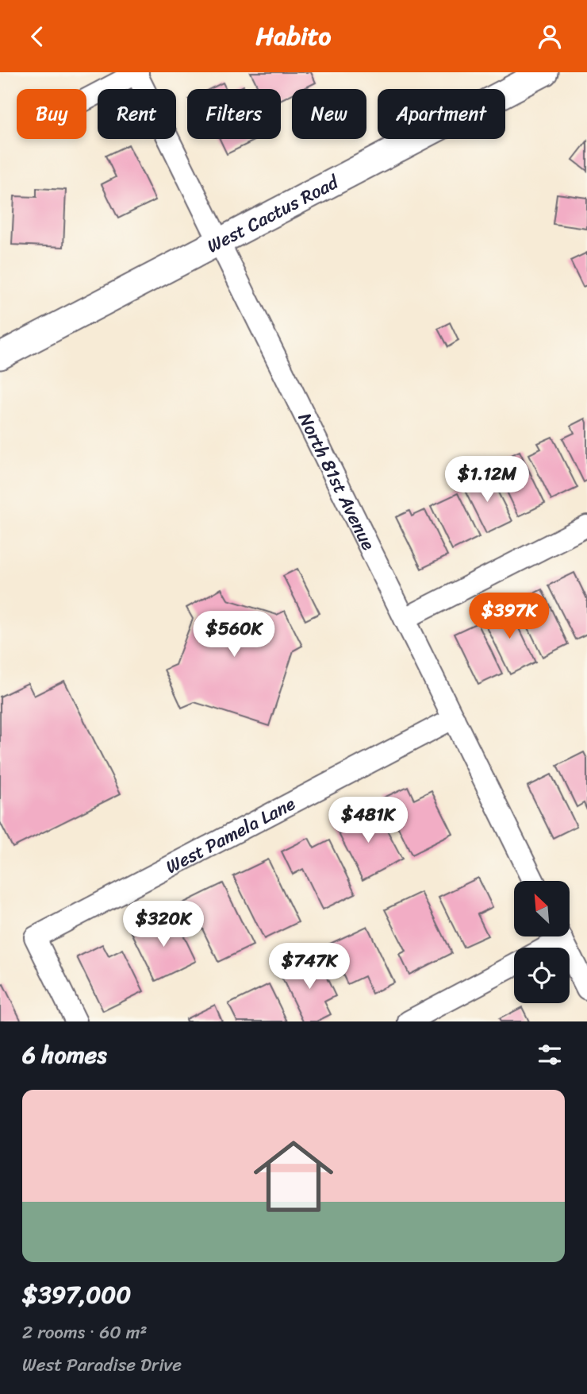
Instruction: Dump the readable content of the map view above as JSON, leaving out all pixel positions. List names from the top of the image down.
{
  "streets": {
    "main road": ["West Cactus Road"],
    "street": ["North 81st Avenue", "West Pamela Lane"]
  },
  "crossings": [
    ["West Cactus Road", "North 81st Avenue"],
    ["North 81st Avenue", "West Pamela Lane"]
  ],
  "north": "top left",
  "page": {
    "header": "Habito",
    "chip": [
      "Buy",
      "Rent",
      "Filters",
      "New",
      "Apartment"
    ],
    "price": [
      "$1.12M",
      "$397K",
      "$560K",
      "$481K",
      "$320K",
      "$747K"
    ],
    "heading": "6 homes",
    "list": [
      {
        "name": "$397,000",
        "note": "2 rooms · 60 m² · West Paradise Drive"
      }
    ]
  }
}
